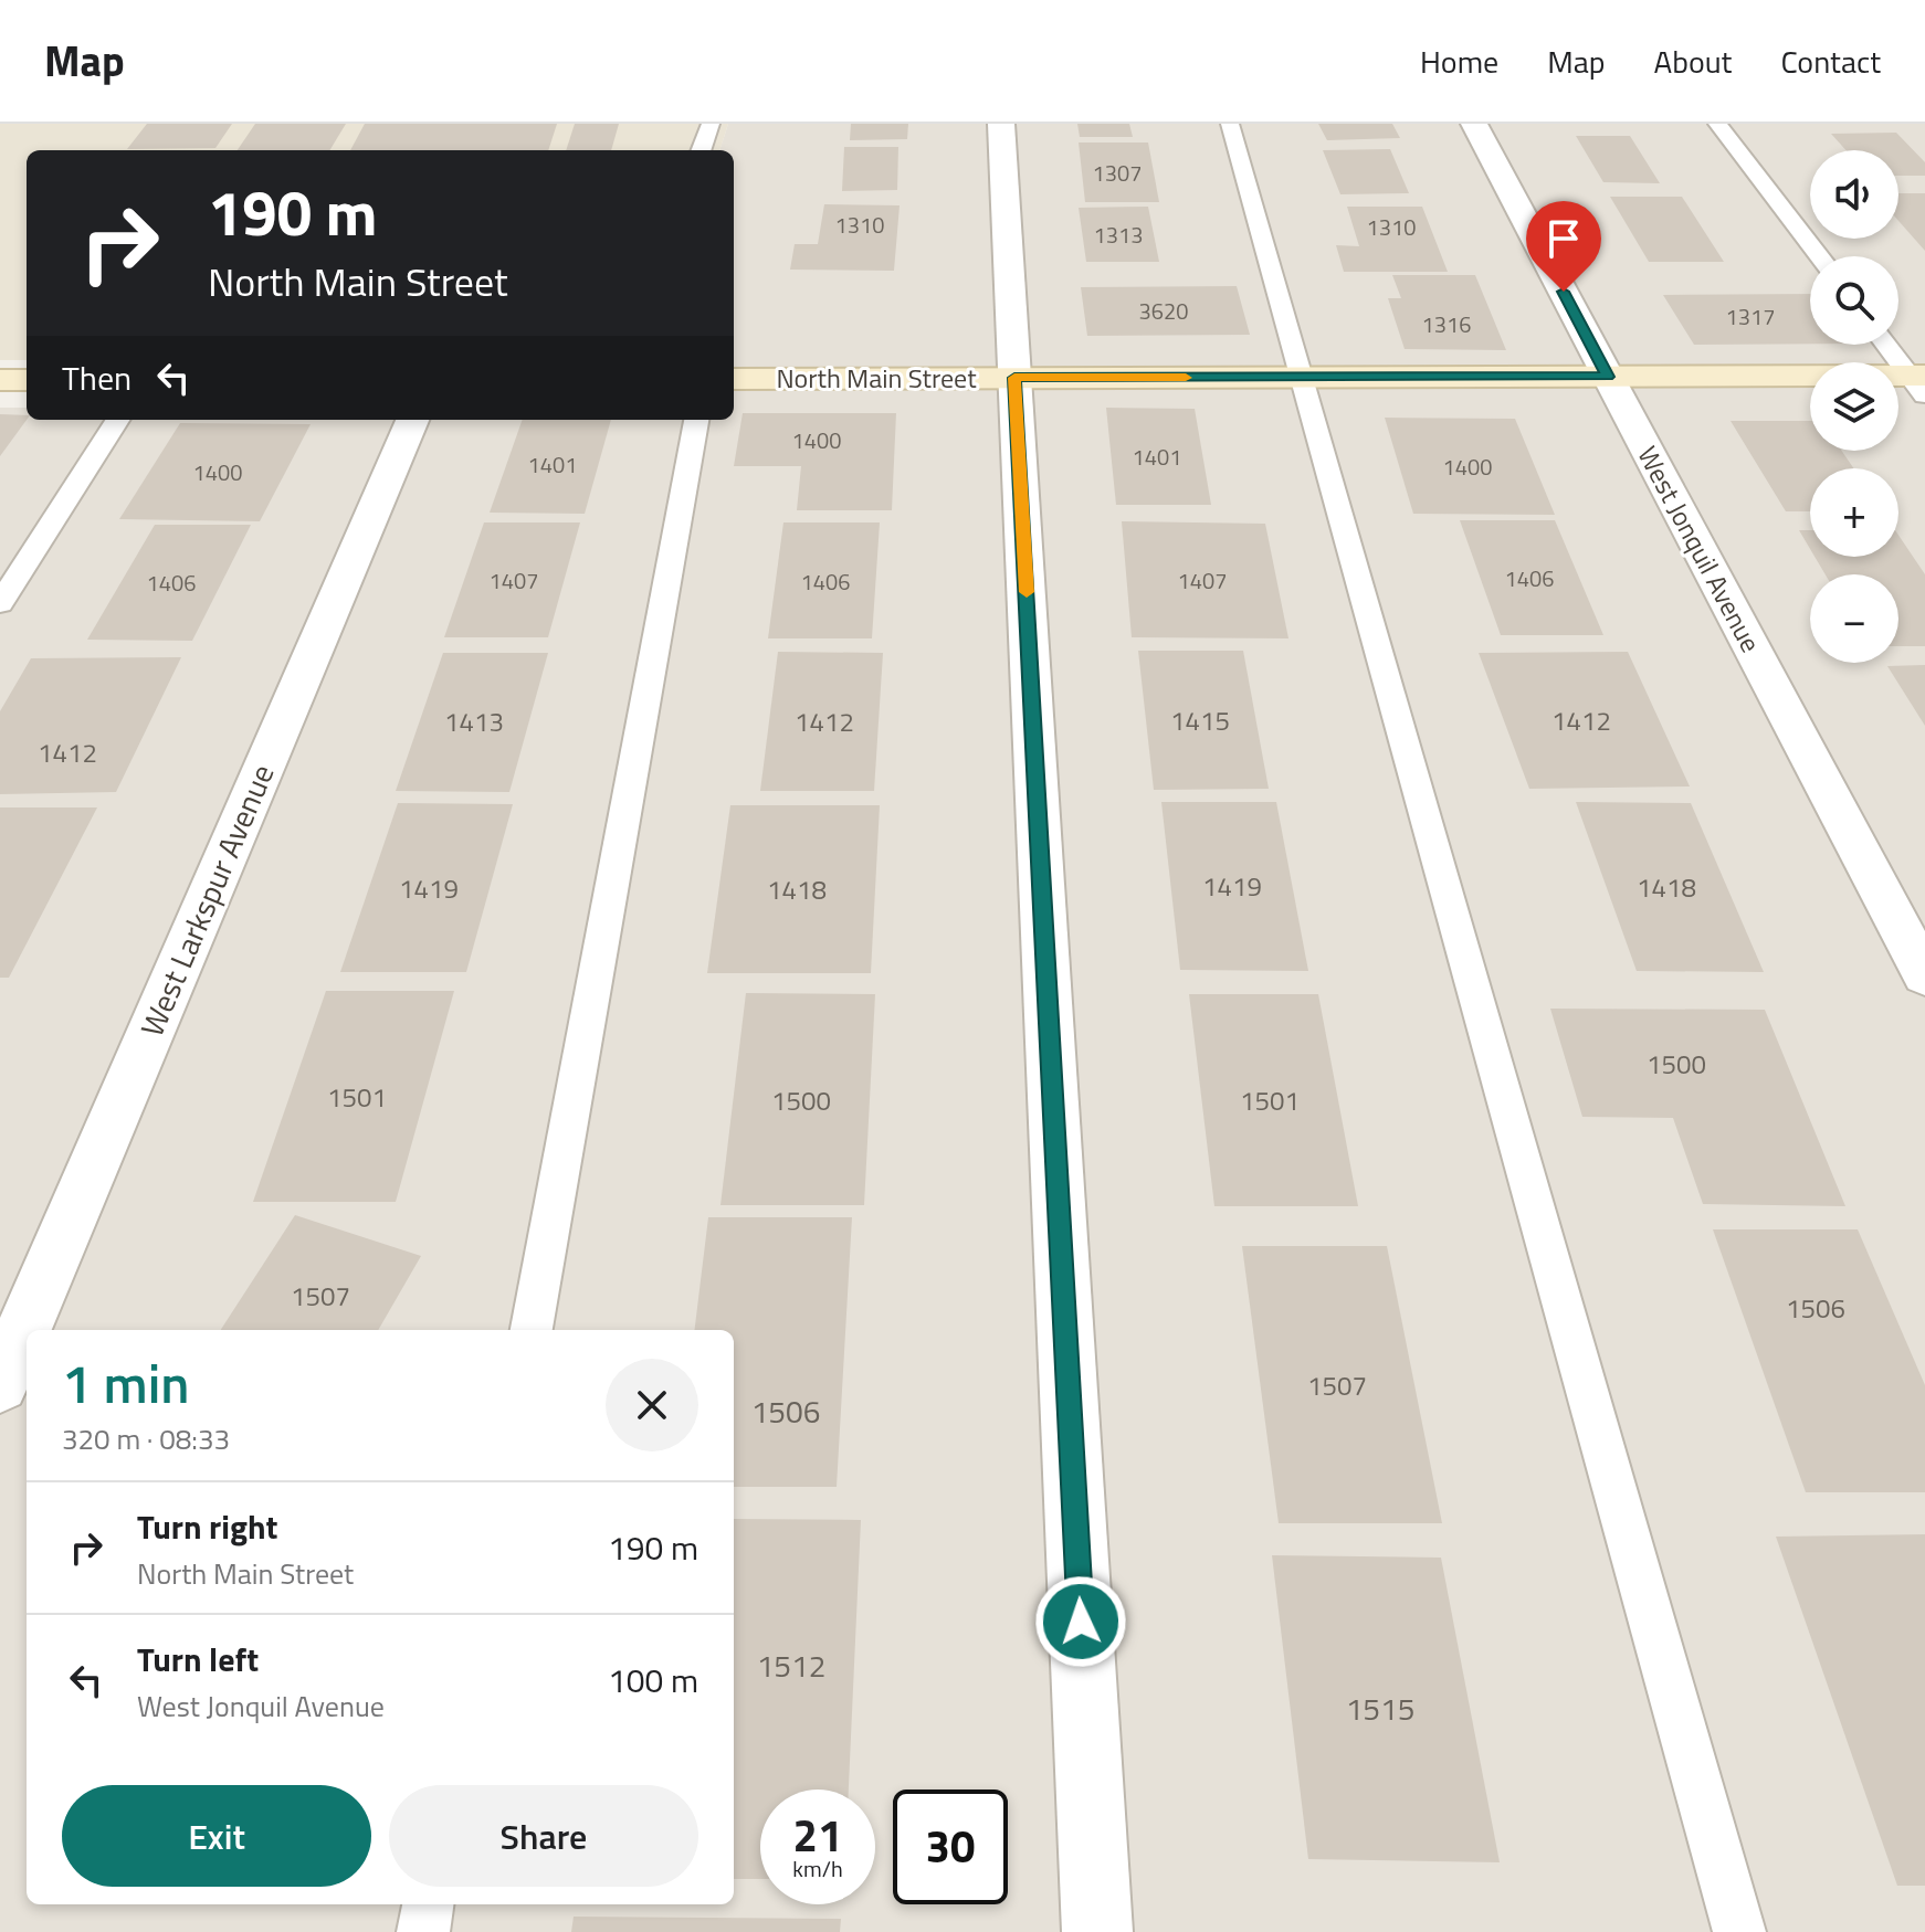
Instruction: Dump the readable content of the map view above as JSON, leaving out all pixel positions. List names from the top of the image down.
{
  "streets": {
    "street": ["North Main Street", "West Jonquil Avenue", "West Larkspur Avenue"]
  },
  "crossings": [
    ["North Main Street", "West Jonquil Avenue"]
  ],
  "house_numbers": [
    "1307",
    "1310",
    "1310",
    "1313",
    "3620",
    "1317",
    "1316",
    "1400",
    "1401",
    "1401",
    "1400",
    "1400",
    "1406",
    "1407",
    "1407",
    "1406",
    "1406",
    "1415",
    "1412",
    "1413",
    "1412",
    "1412",
    "1419",
    "1418",
    "1419",
    "1418",
    "1500",
    "1501",
    "1500",
    "1501",
    "1507",
    "1506",
    "1507",
    "1506",
    "1512",
    "1515"
  ],
  "page": {
    "header": "Map",
    "nav": [
      "Home",
      "Map",
      "About",
      "Contact"
    ],
    "map_buttons": ["+", "−"],
    "turn": ["190 m", "North Main Street"],
    "then": "Then",
    "heading": ["1 min", "320 m · 08:33"],
    "list": [
      {
        "name": "Turn right",
        "note": "North Main Street",
        "value": "190 m"
      },
      {
        "name": "Turn left",
        "note": "West Jonquil Avenue",
        "value": "100 m"
      }
    ],
    "buttons": ["Exit", "Share"],
    "speed": "21 km/h",
    "limit": "30"
  }
}
